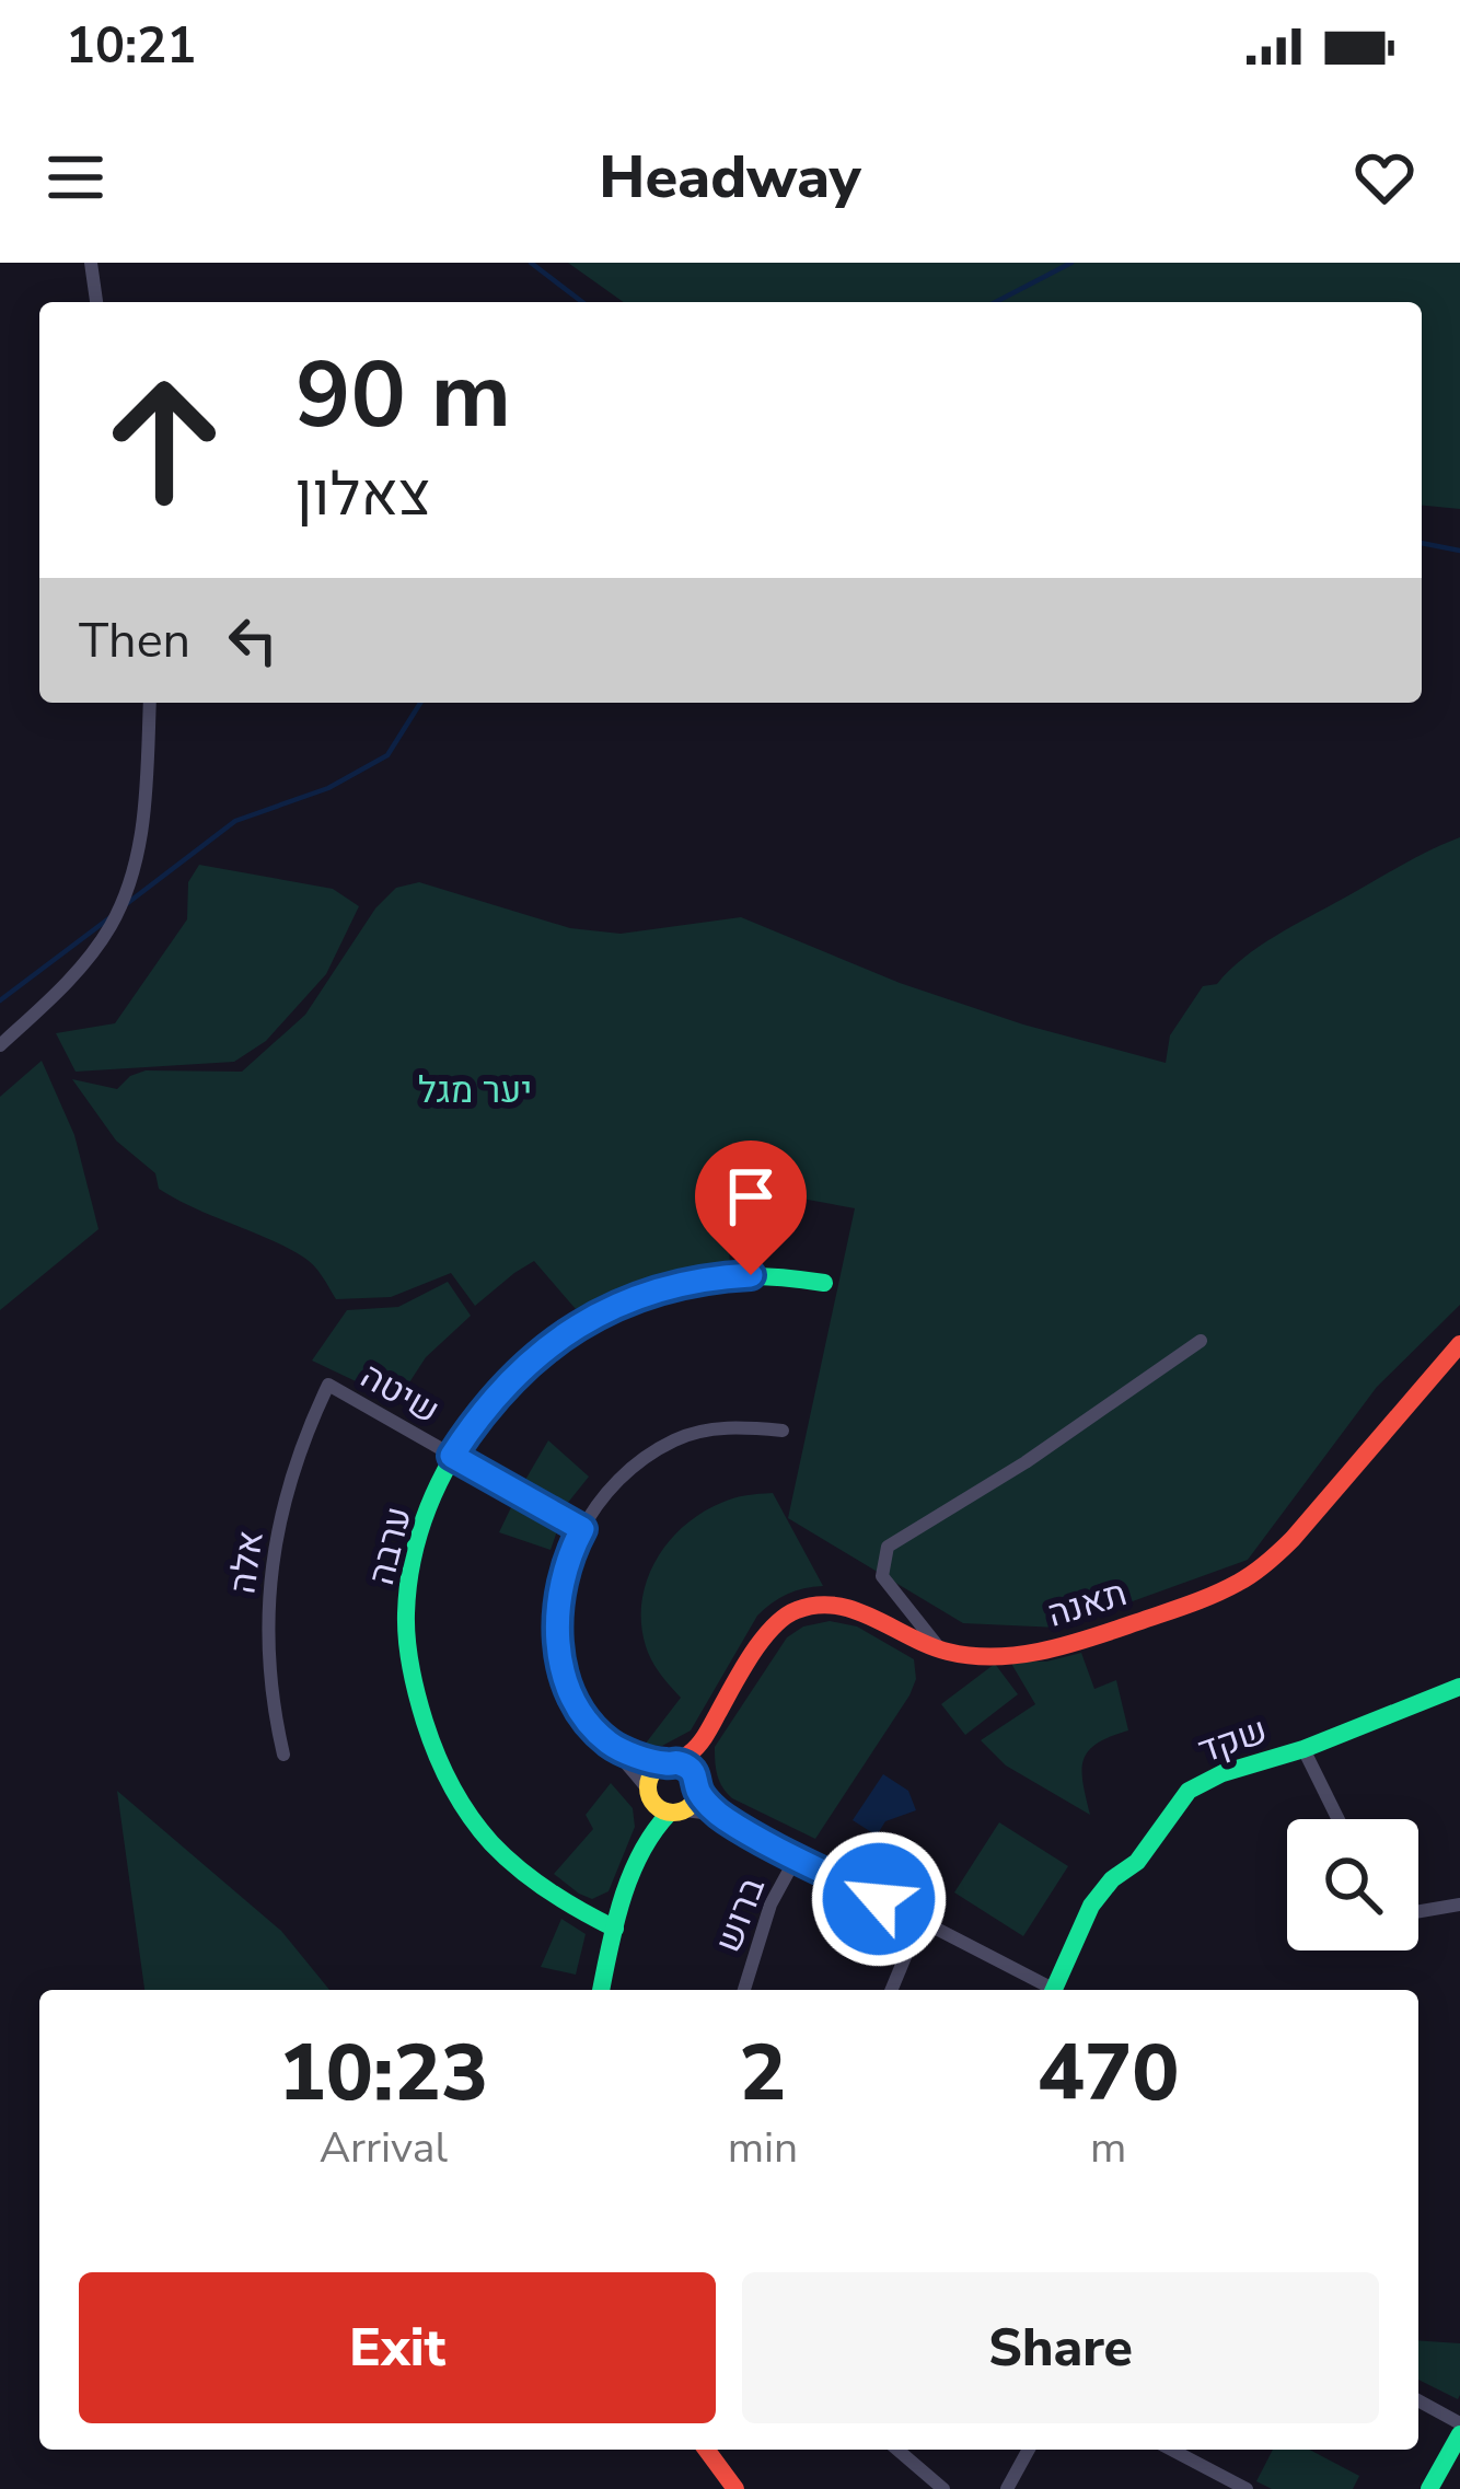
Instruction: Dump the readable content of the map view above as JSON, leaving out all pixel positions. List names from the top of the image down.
{
  "streets": {
    "street": [
      "שיטה",
      "ערבה",
      "אלה",
      "תאנה",
      "שקד",
      "ברוש"
    ]
  },
  "crossings": [
    ["שיטה", "ערבה"],
    ["שיטה", "אלה"]
  ],
  "parks": ["יער מגל"],
  "page": {
    "status": "10:21",
    "header": "Headway",
    "turn": ["90 m", "צאלון"],
    "then": "Then",
    "eta": [
      "10:23",
      "Arrival",
      "2",
      "min",
      "470",
      "m"
    ],
    "buttons": ["Exit", "Share"]
  }
}
